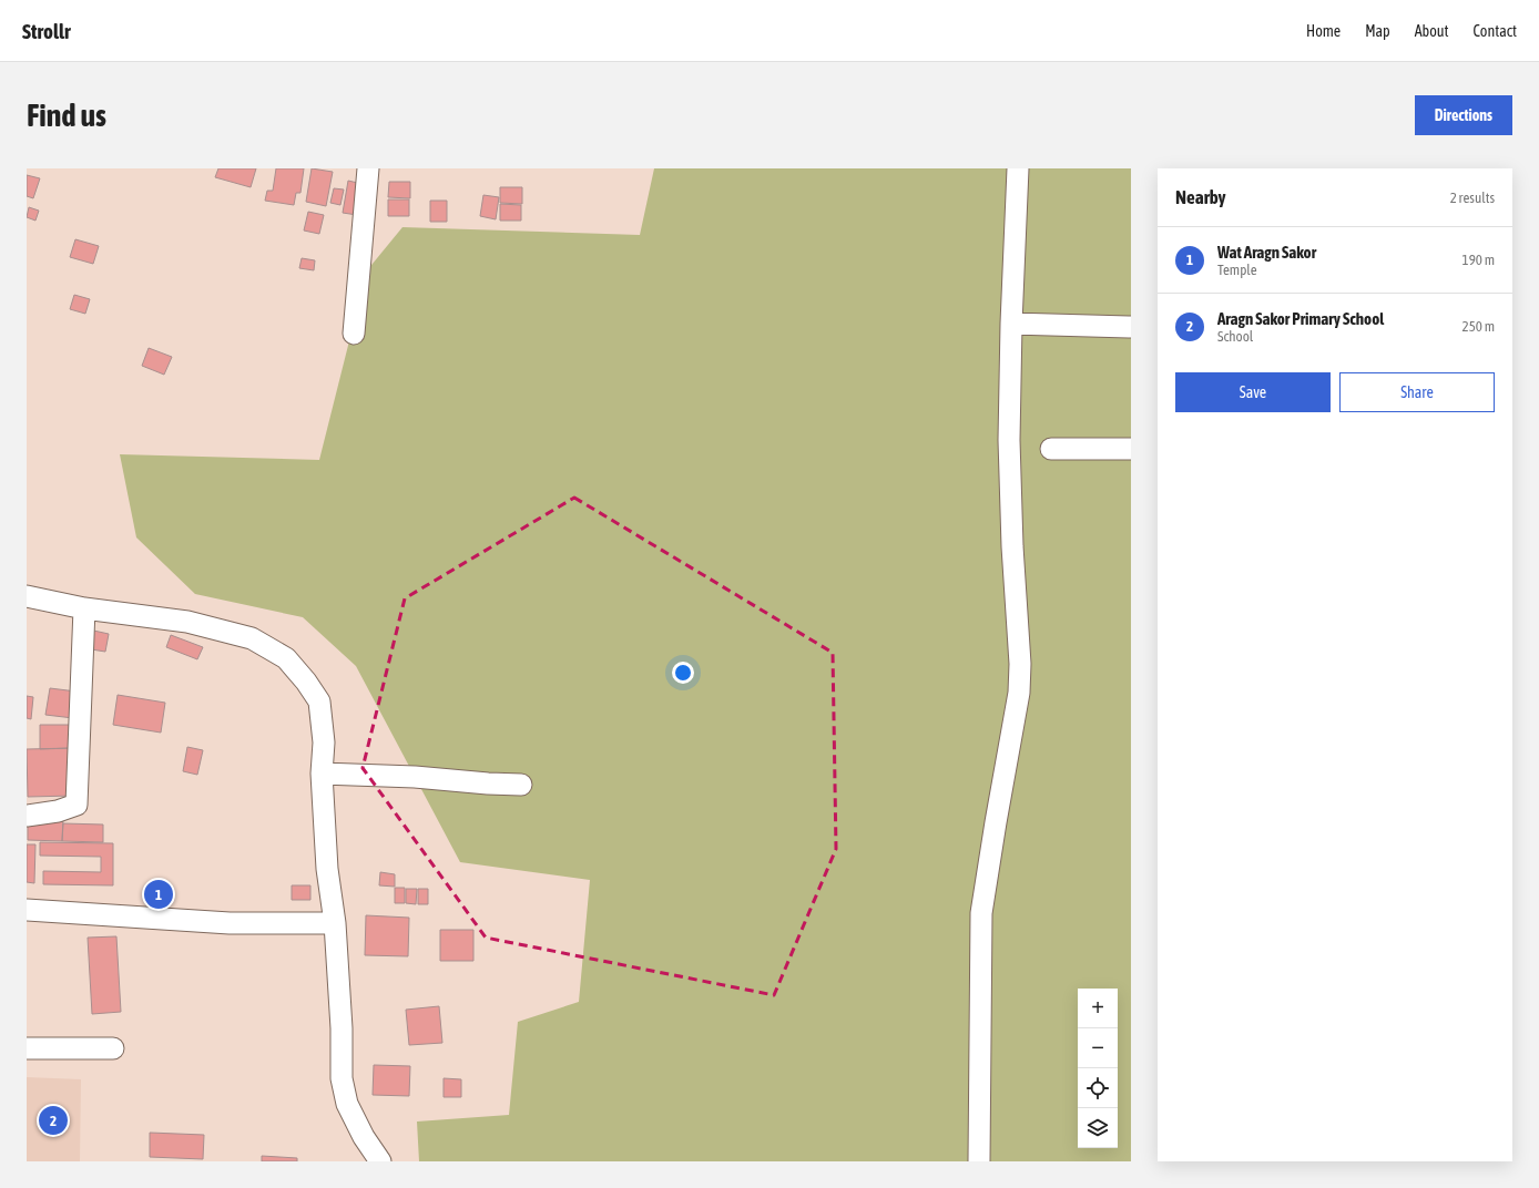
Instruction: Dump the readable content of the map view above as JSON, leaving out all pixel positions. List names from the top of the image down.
{
  "page": {
    "header": "Strollr",
    "nav": [
      "Home",
      "Map",
      "About",
      "Contact"
    ],
    "buttons": [
      "Directions",
      ["Save", "Share"]
    ],
    "title": "Find us",
    "heading": ["Nearby", "2 results"],
    "list": [
      {
        "mark": "1",
        "name": "Wat Aragn Sakor",
        "note": "Temple",
        "value": "190 m"
      },
      {
        "mark": "2",
        "name": "Aragn Sakor Primary School",
        "note": "School",
        "value": "250 m"
      }
    ],
    "pins": ["1", "2"],
    "map_buttons": ["+", "−"]
  }
}
